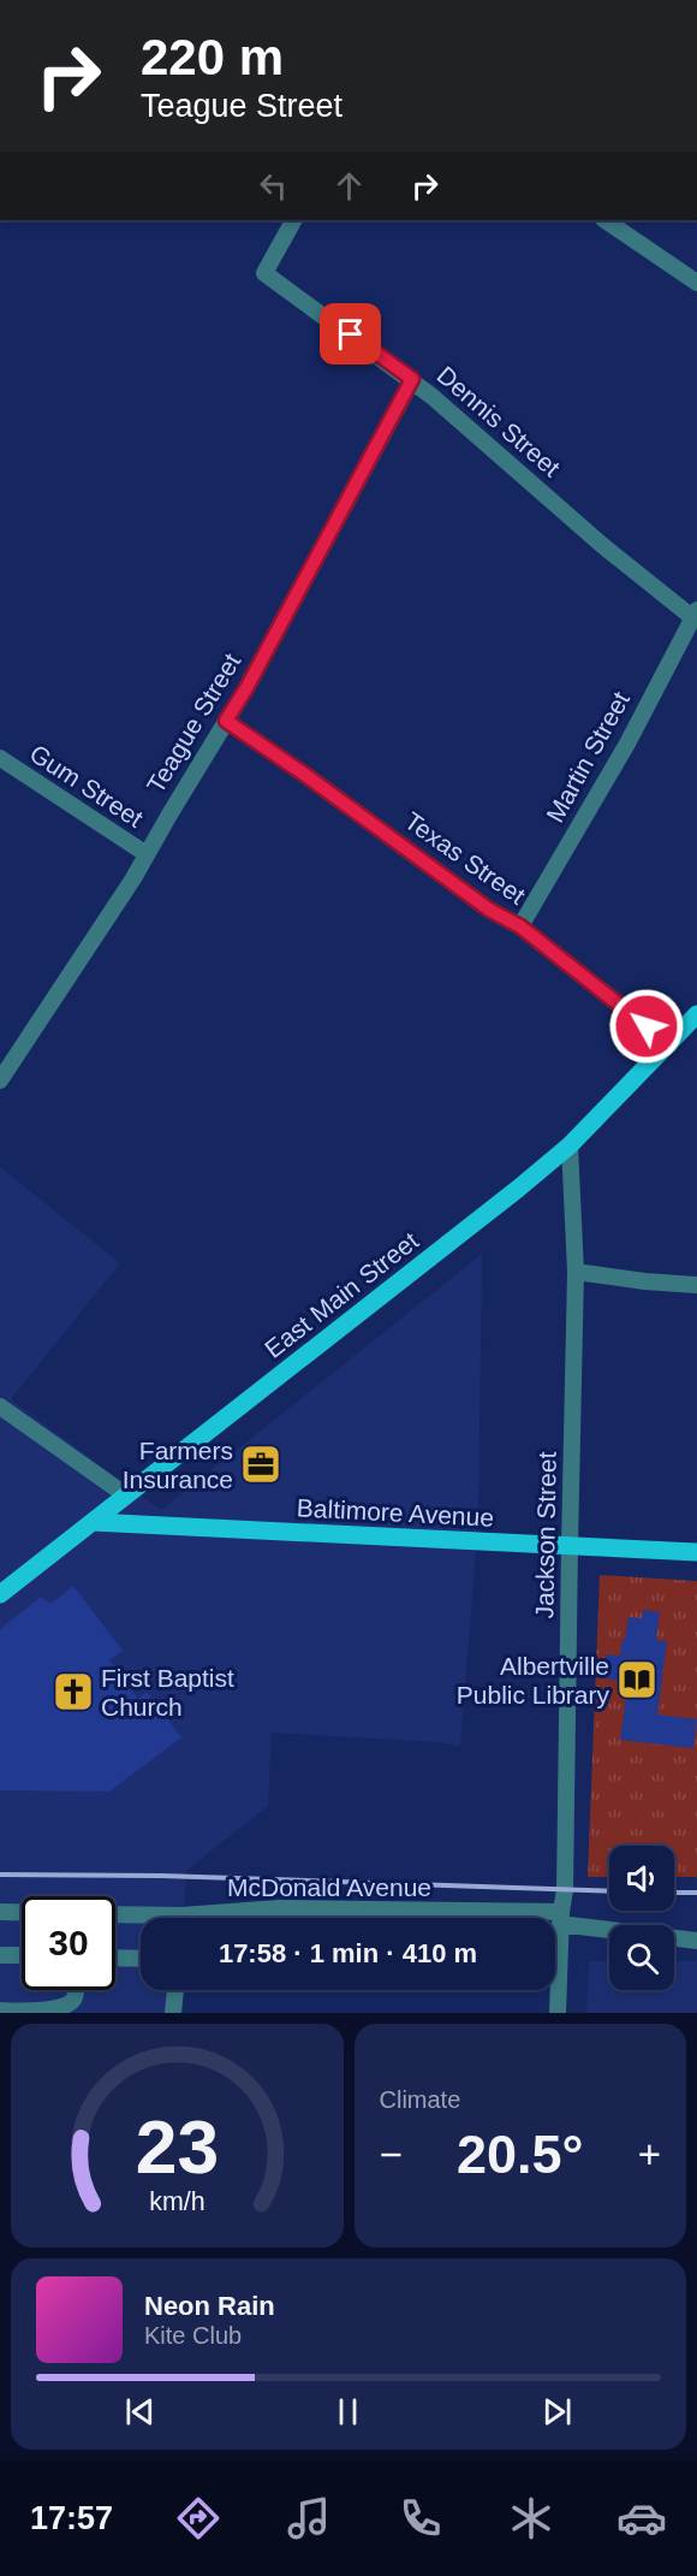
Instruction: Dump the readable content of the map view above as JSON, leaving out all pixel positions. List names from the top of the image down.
{
  "streets": {
    "main road": ["East Main Street", "Baltimore Avenue"],
    "street": [
      "Dennis Street",
      "Teague Street",
      "Martin Street",
      "Gum Street",
      "Texas Street",
      "Jackson Street",
      "McDonald Avenue"
    ]
  },
  "crossings": [
    ["Dennis Street", "Teague Street"],
    ["Dennis Street", "Martin Street"],
    ["Teague Street", "Gum Street"],
    ["Teague Street", "Texas Street"],
    ["Martin Street", "Texas Street"],
    ["Texas Street", "East Main Street"],
    ["East Main Street", "Baltimore Avenue"],
    ["East Main Street", "Jackson Street"],
    ["Baltimore Avenue", "Jackson Street"],
    ["Jackson Street", "McDonald Avenue"]
  ],
  "places": {
    "office": ["Farmers Insurance"],
    "library": ["Albertville Public Library"],
    "church": ["First Baptist Church"]
  },
  "page": {
    "turn": ["220 m", "Teague Street"],
    "limit": "30",
    "trip": "17:58 · 1 min · 410 m",
    "tile": "Climate",
    "heat": ["−", "20.5°", "+"],
    "song": ["Neon Rain", "Kite Club"],
    "tabs": "17:57",
    "gauge": ["23", "km/h"]
  }
}
